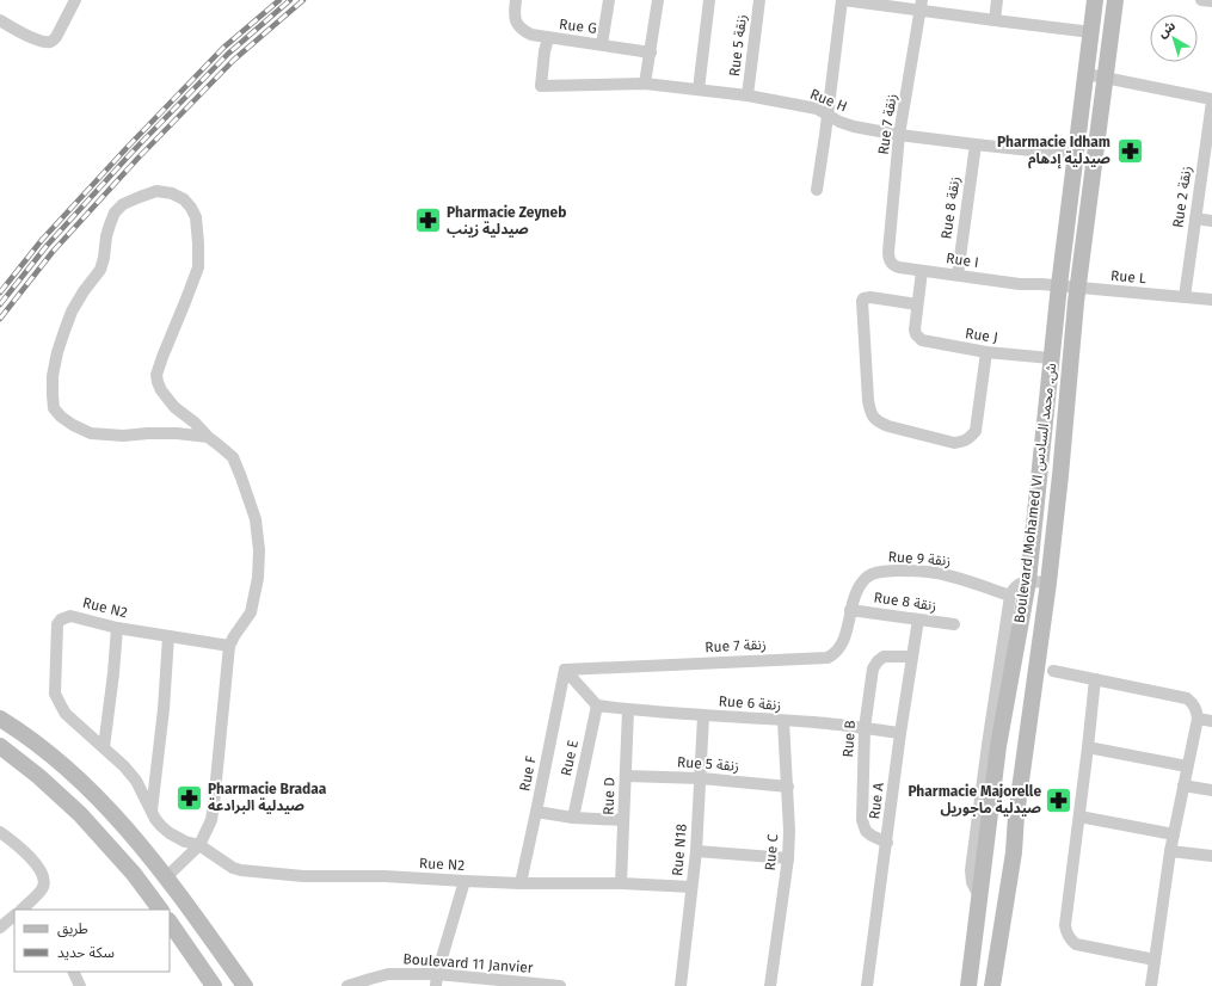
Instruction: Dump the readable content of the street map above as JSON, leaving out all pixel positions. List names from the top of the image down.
{
  "streets": {
    "main road": ["Boulevard Mohamed VI ش. محمد السادس"],
    "street": [
      "Rue G",
      "Rue 5 زنقة",
      "Rue H",
      "Rue 7 زنقة",
      "Rue 2 زنقة",
      "Rue 8 زنقة",
      "Rue I",
      "Rue L",
      "Rue J",
      "Rue 9 زنقة",
      "Rue N2",
      "Rue 6 زنقة",
      "Rue B",
      "Rue E",
      "Rue F",
      "Rue D",
      "Rue A",
      "Rue N18",
      "Rue C",
      "Boulevard 11 Janvier"
    ]
  },
  "crossings": [
    ["Rue G", "Rue H"],
    ["Rue 5 زنقة", "Rue H"],
    ["Rue 5 زنقة", "Rue D"],
    ["Rue 5 زنقة", "Rue N18"],
    ["Rue 5 زنقة", "Rue C"],
    ["Rue H", "Rue 7 زنقة"],
    ["Rue H", "Rue 8 زنقة"],
    ["Rue H", "Boulevard Mohamed VI ش. محمد السادس"],
    ["Rue 7 زنقة", "Rue 8 زنقة"],
    ["Rue 7 زنقة", "Rue I"],
    ["Rue 7 زنقة", "Rue 9 زنقة"],
    ["Rue 7 زنقة", "Rue F"],
    ["Rue 2 زنقة", "Rue L"],
    ["Rue 8 زنقة", "Rue I"],
    ["Rue 8 زنقة", "Rue A"],
    ["Rue I", "Rue L"],
    ["Rue L", "Boulevard Mohamed VI ش. محمد السادس"],
    ["Rue J", "Boulevard Mohamed VI ش. محمد السادس"],
    ["Rue N2", "Rue F"],
    ["Rue N2", "Rue D"],
    ["Rue N2", "Rue N18"],
    ["Rue 6 زنقة", "Rue B"],
    ["Rue 6 زنقة", "Rue E"],
    ["Rue 6 زنقة", "Rue D"],
    ["Rue 6 زنقة", "Rue A"],
    ["Rue 6 زنقة", "Rue N18"],
    ["Rue 6 زنقة", "Rue C"],
    ["Rue B", "Rue A"]
  ],
  "places": {
    "pharmacy": [
      "Pharmacie Idham صيدلية إدهام",
      "Pharmacie Zeyneb صيدلية زينب",
      "Pharmacie Bradaa صيدلية البرادعة",
      "Pharmacie Majorelle صيدلية ماجوريل"
    ]
  },
  "legend": ["طريق", "سكة حديد"],
  "north": "top left"
}
